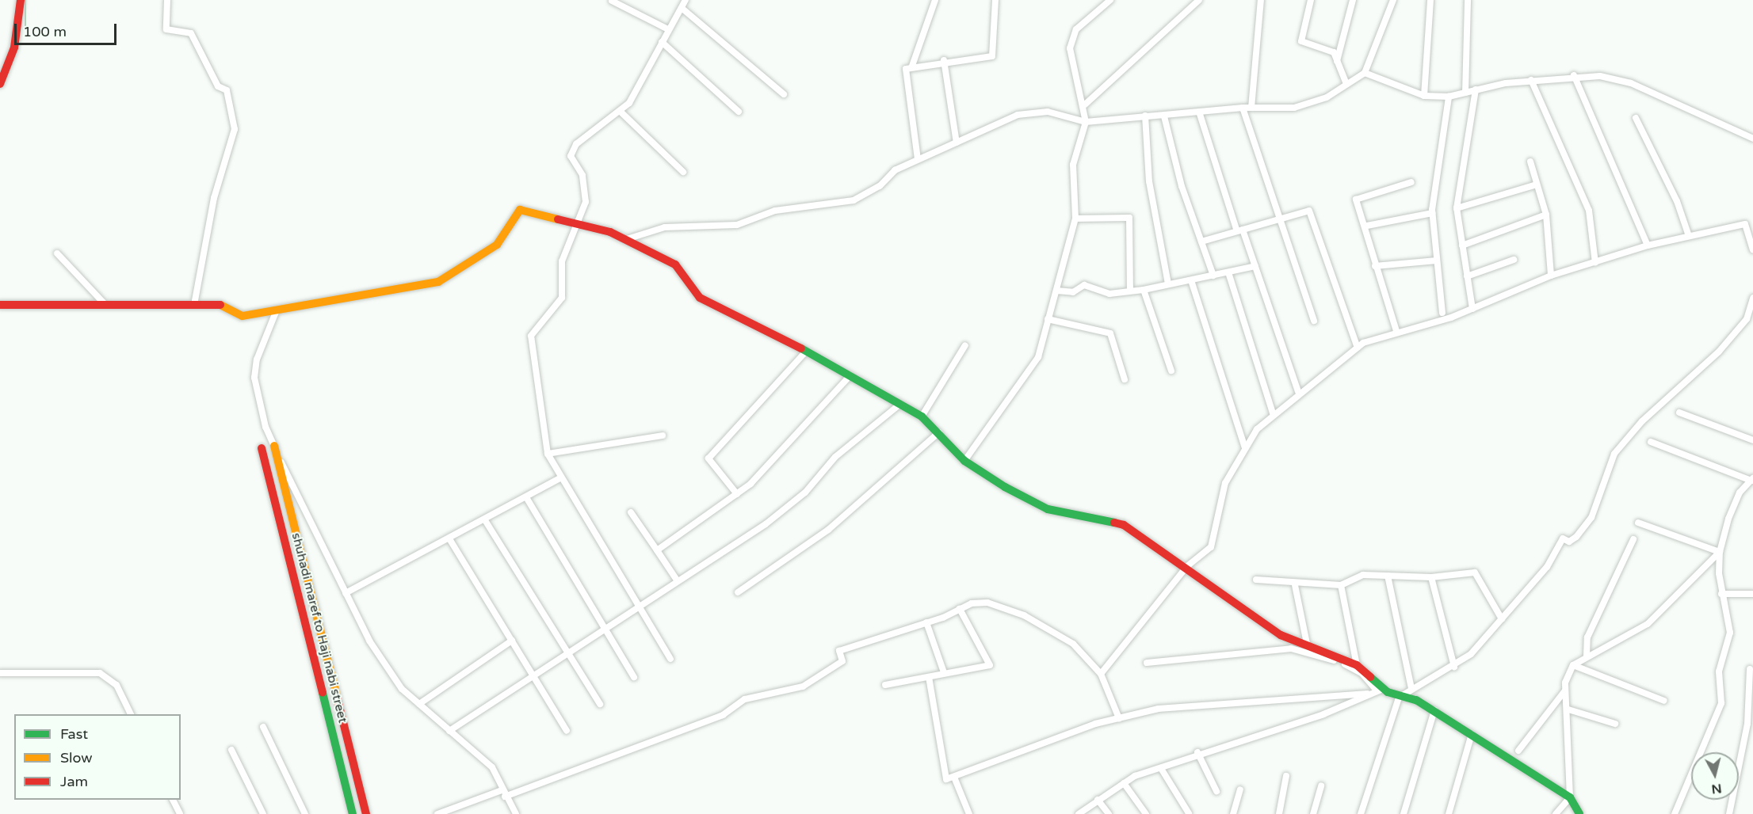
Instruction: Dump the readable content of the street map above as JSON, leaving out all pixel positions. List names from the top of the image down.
{
  "streets": {
    "street": ["shuhadi maref to Haji nabi street"]
  },
  "legend": ["Fast", "Slow", "Jam"],
  "scale_bar": "100 m",
  "north": "bottom"
}
